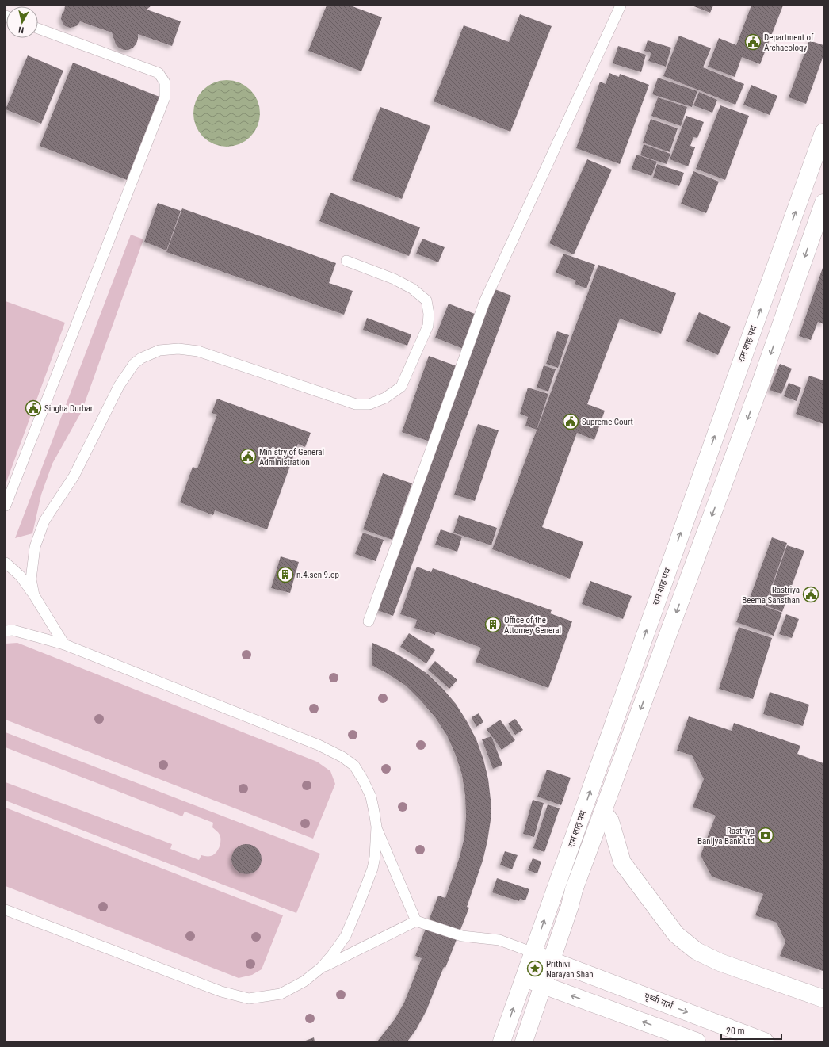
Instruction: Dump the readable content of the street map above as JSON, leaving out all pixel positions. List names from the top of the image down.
{
  "streets": {
    "main road": ["राम शाह पथ", "पृथ्वी मार्ग"]
  },
  "crossings": [
    ["राम शाह पथ", "पृथ्वी मार्ग"]
  ],
  "places": {
    "public building": [
      "Department of Archaeology",
      "Singha Durbar",
      "Supreme Court",
      "Ministry of General Administration",
      "Rastriya Beema Sansthan"
    ],
    "building": ["n.4.sen 9.op", "Office of the Attorney General"],
    "bank": ["Rastriya Banijya Bank Ltd"],
    "place": ["Prithivi Narayan Shah"]
  },
  "scale_bar": "20 m",
  "north": "bottom"
}
